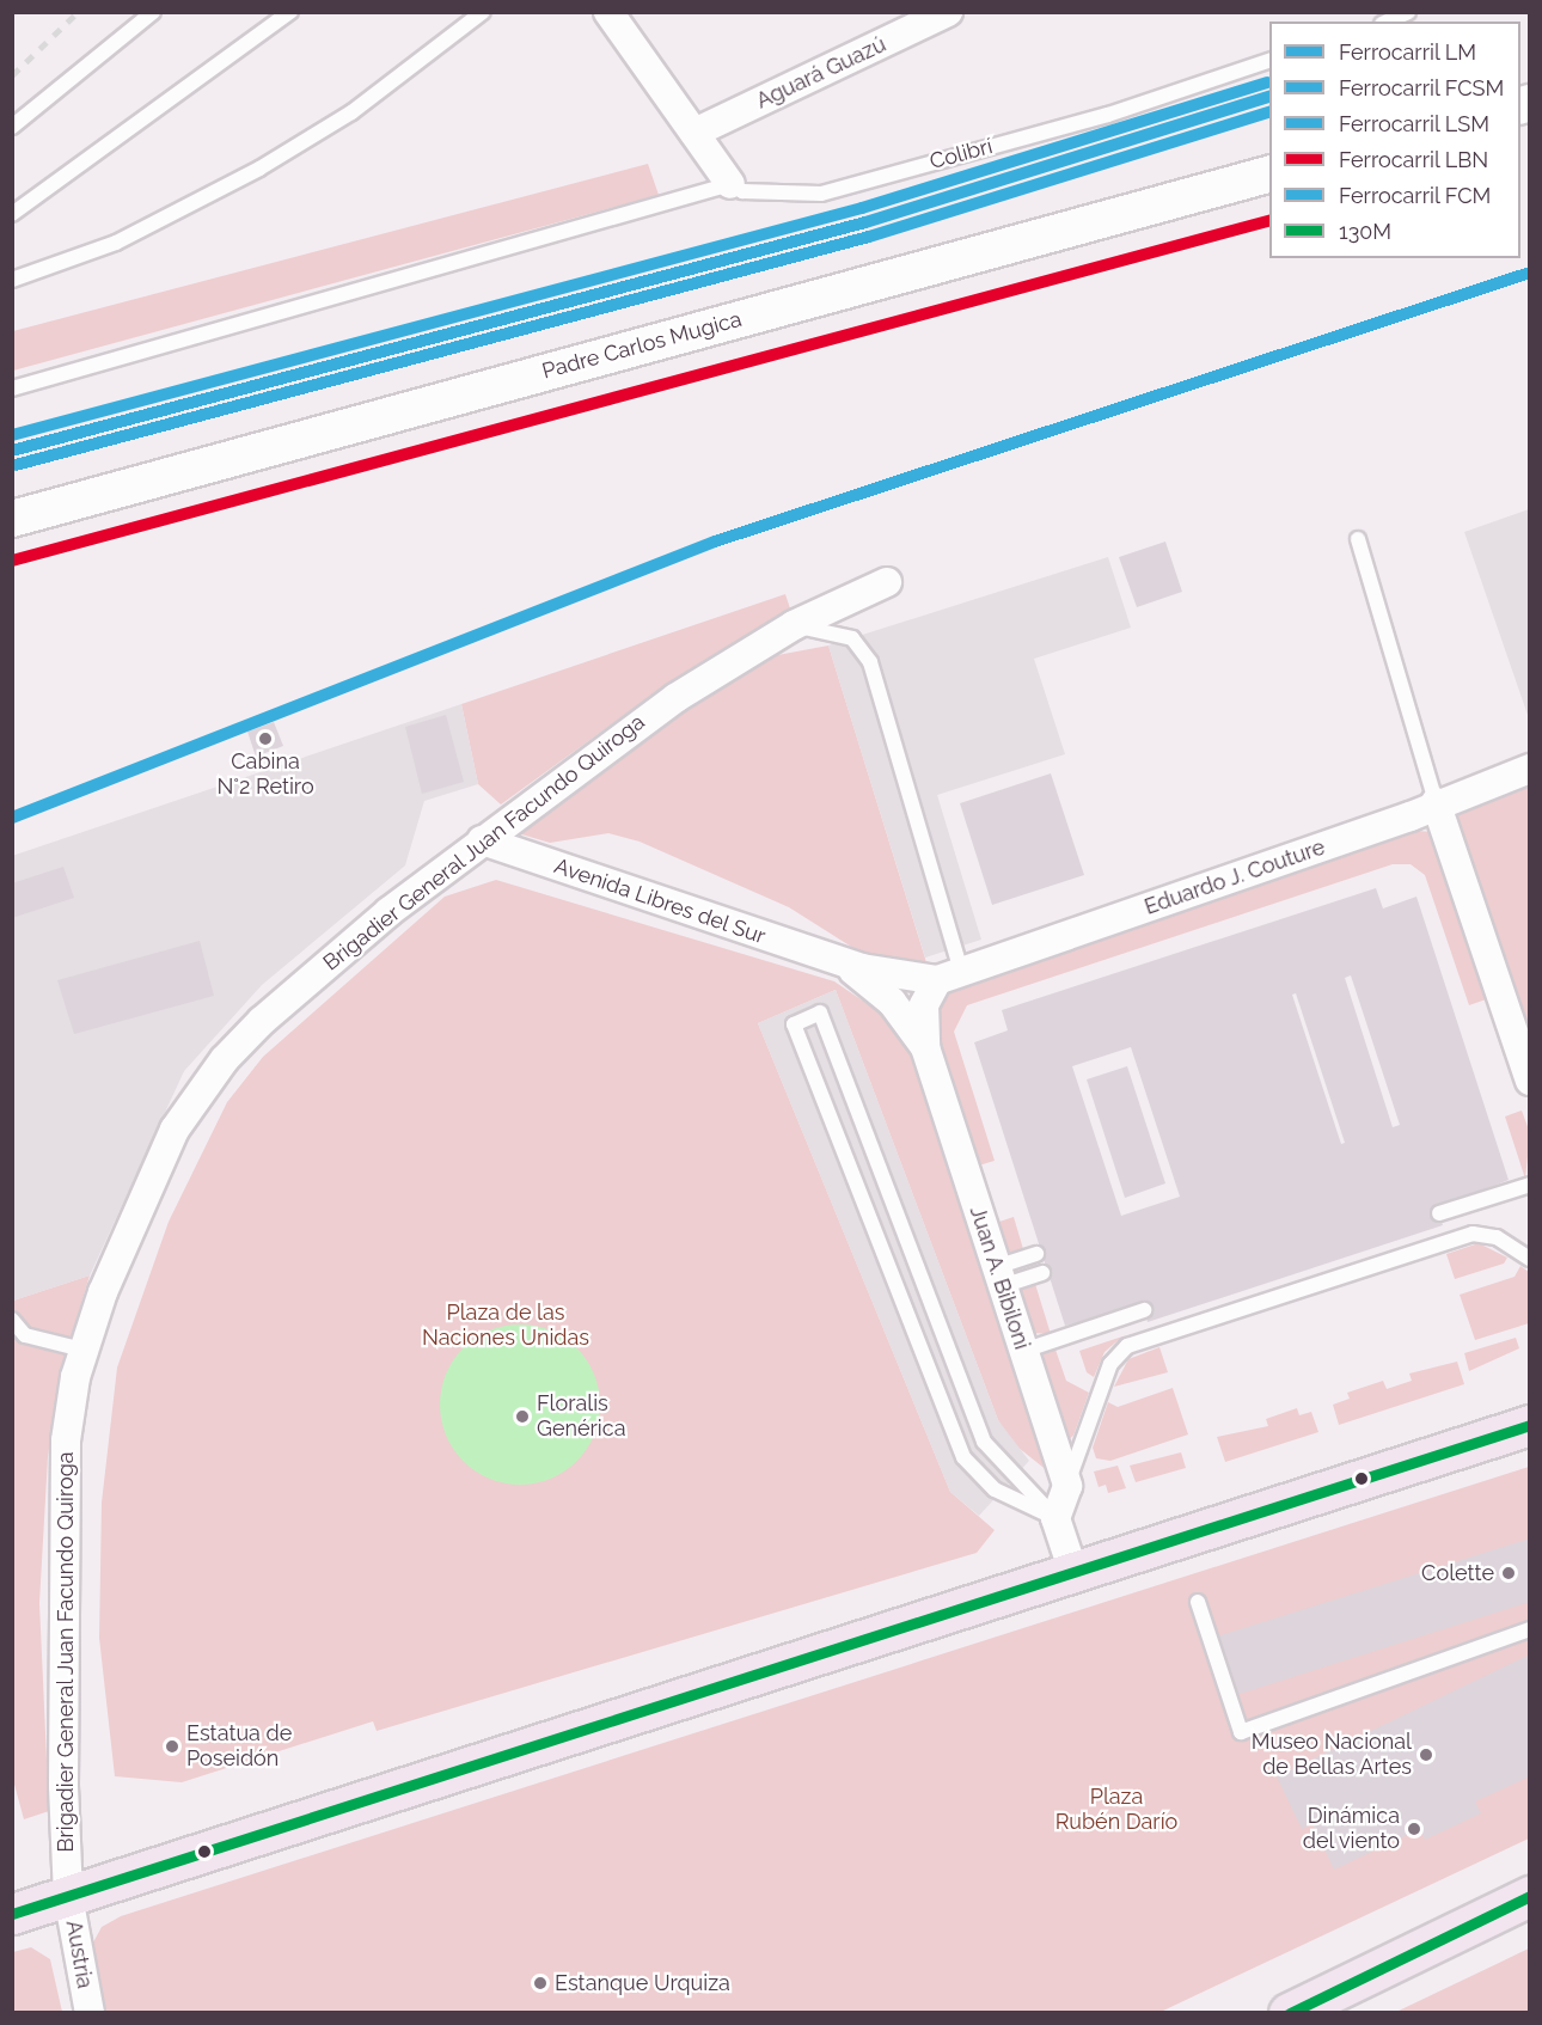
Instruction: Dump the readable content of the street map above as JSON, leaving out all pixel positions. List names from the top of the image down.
{
  "streets": {
    "street": [
      "Aguará Guazú",
      "Padre Carlos Mugica",
      "Brigadier General Juan Facundo Quiroga",
      "Eduardo J. Couture",
      "Avenida Libres del Sur",
      "Juan A. Bibiloni",
      "Austria"
    ],
    "lane": ["Colibrí"]
  },
  "crossings": [
    ["Brigadier General Juan Facundo Quiroga", "Avenida Libres del Sur"],
    ["Brigadier General Juan Facundo Quiroga", "Austria"],
    ["Eduardo J. Couture", "Avenida Libres del Sur"],
    ["Eduardo J. Couture", "Juan A. Bibiloni"],
    ["Avenida Libres del Sur", "Juan A. Bibiloni"]
  ],
  "parks": ["Plaza de las Naciones Unidas", "Plaza Rubén Darío"],
  "places": [
    "Cabina N°2 Retiro",
    "Floralis Genérica",
    "Colette",
    "Estatua de Poseidón",
    "Museo Nacional de Bellas Artes",
    "Dinámica del viento",
    "Estanque Urquiza"
  ],
  "lines": [
    "rail line FCM",
    "rail line FCSM",
    "rail line LSM",
    "rail line LBN",
    "rail line LM",
    "transit line 130M"
  ],
  "legend": [
    "Ferrocarril LM",
    "Ferrocarril FCSM",
    "Ferrocarril LSM",
    "Ferrocarril LBN",
    "Ferrocarril FCM",
    "130M"
  ]
}
